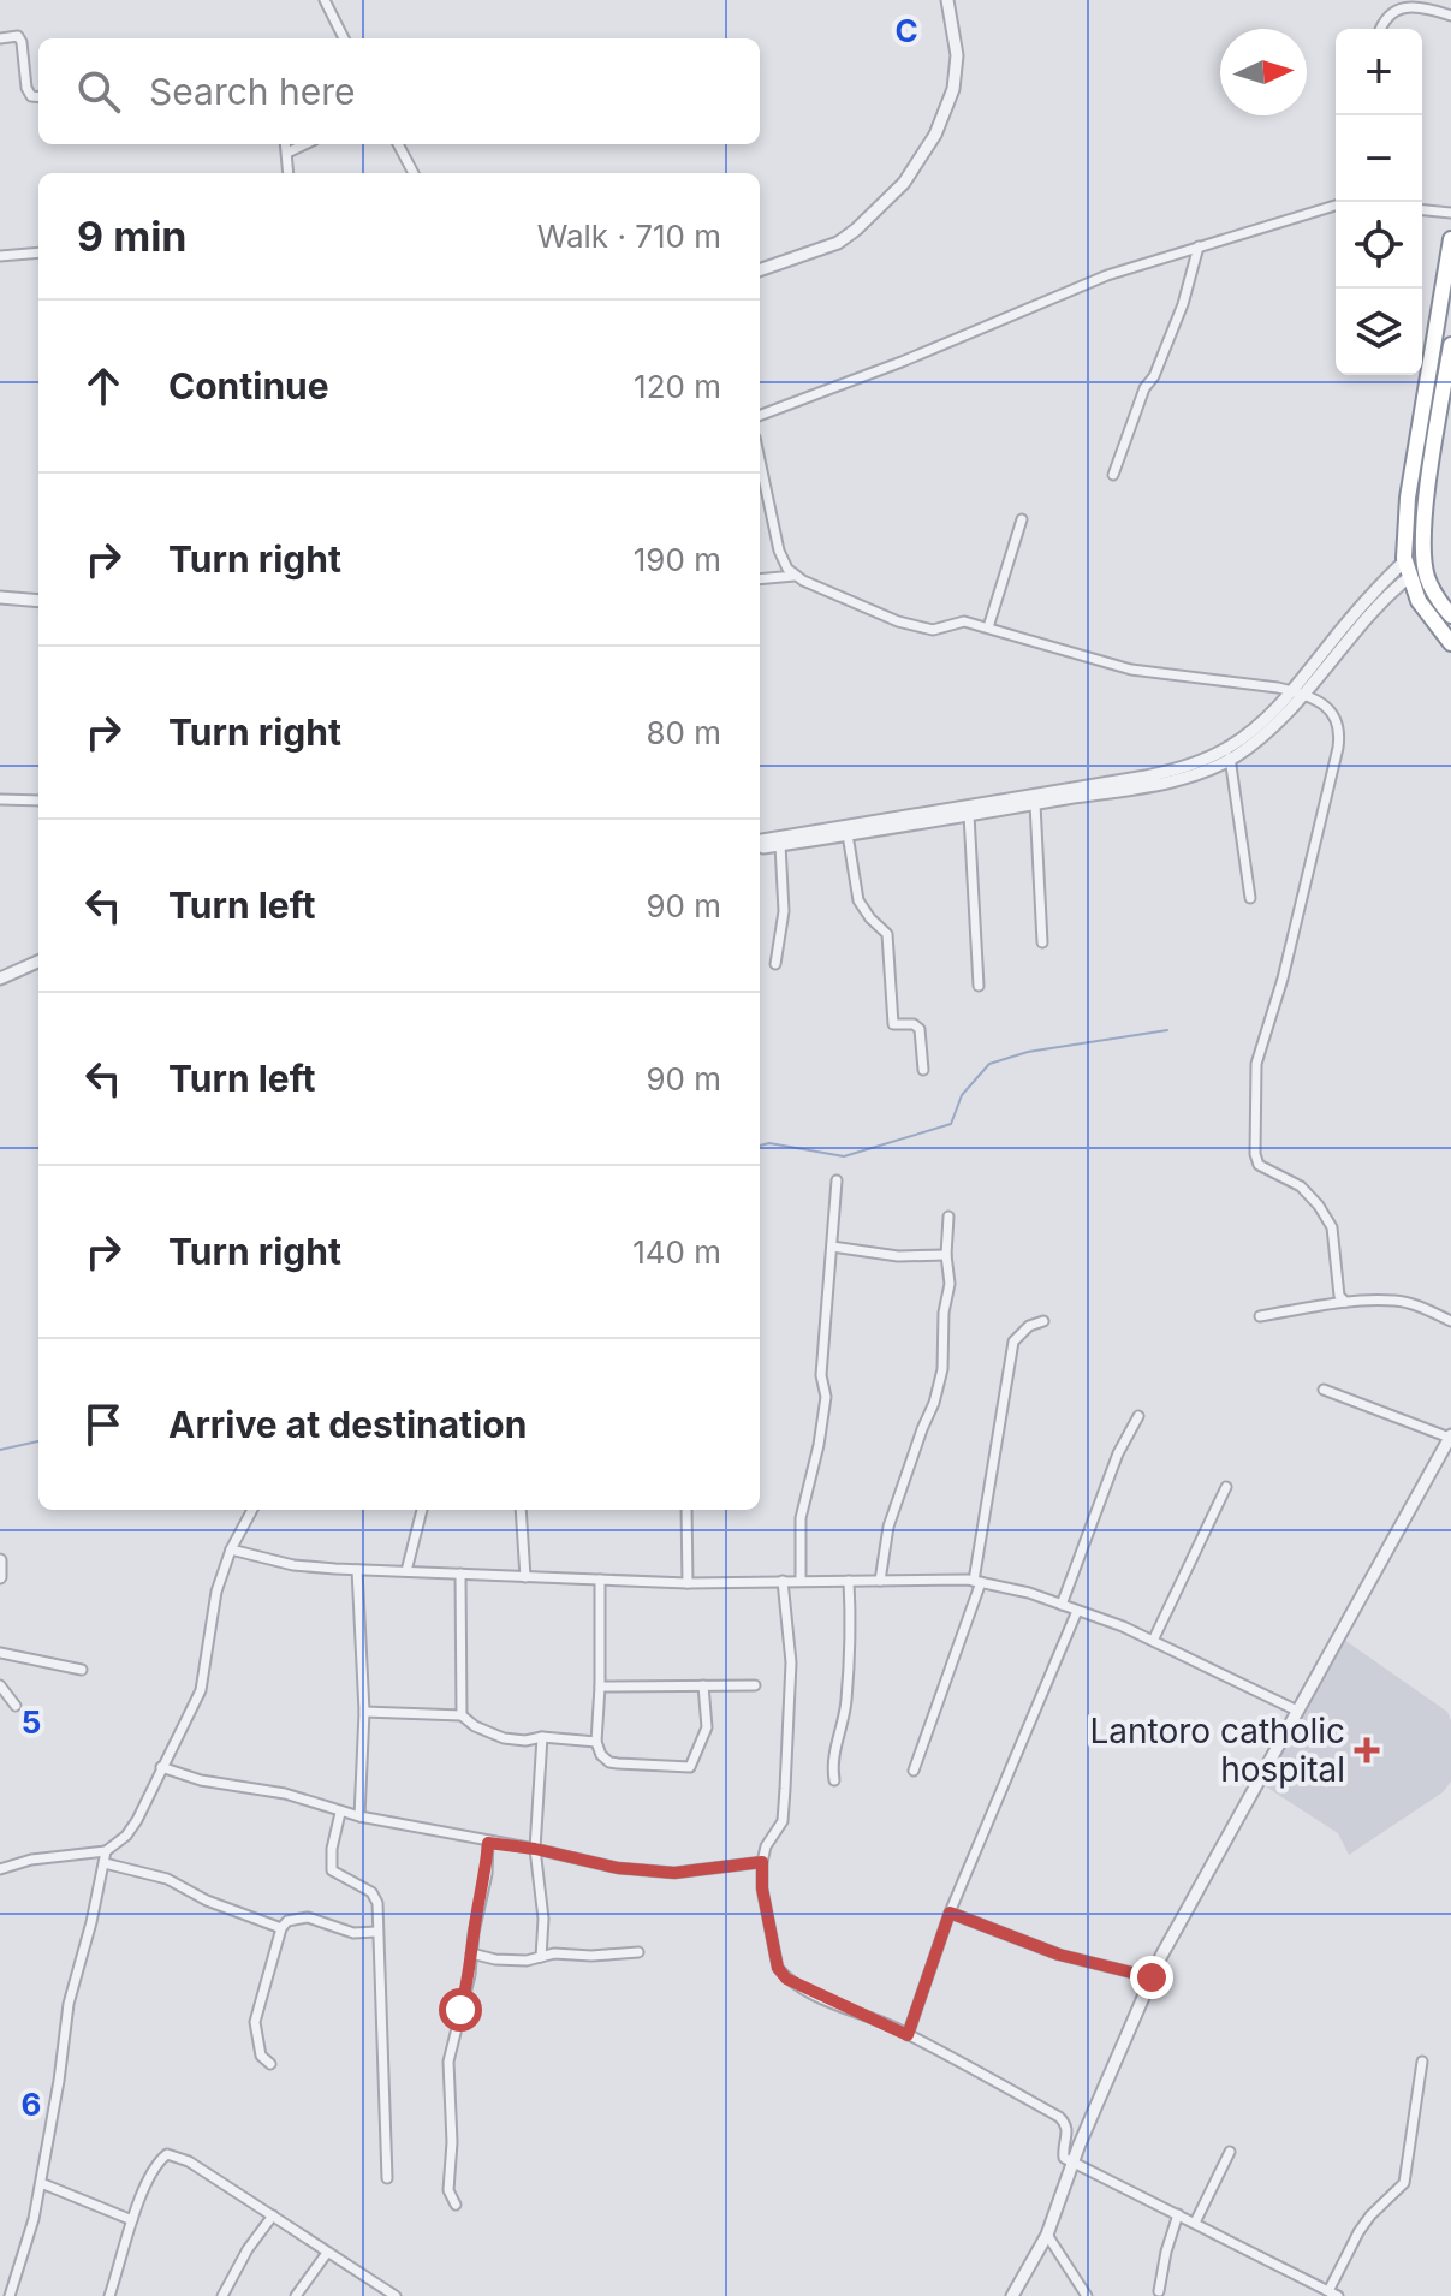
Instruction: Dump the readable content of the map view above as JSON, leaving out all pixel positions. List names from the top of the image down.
{
  "places": {
    "health": ["Lantoro catholic hospital"]
  },
  "north": "right",
  "page": {
    "map_buttons": ["+", "−"],
    "search": "Search here",
    "heading": ["9 min", "Walk · 710 m"],
    "list": [
      ["Continue", "120 m"],
      ["Turn right", "190 m"],
      ["Turn right", "80 m"],
      ["Turn left", "90 m"],
      ["Turn left", "90 m"],
      ["Turn right", "140 m"],
      "Arrive at destination"
    ]
  },
  "grid": {
    "columns": ["C"],
    "rows": ["5", "6"]
  }
}
